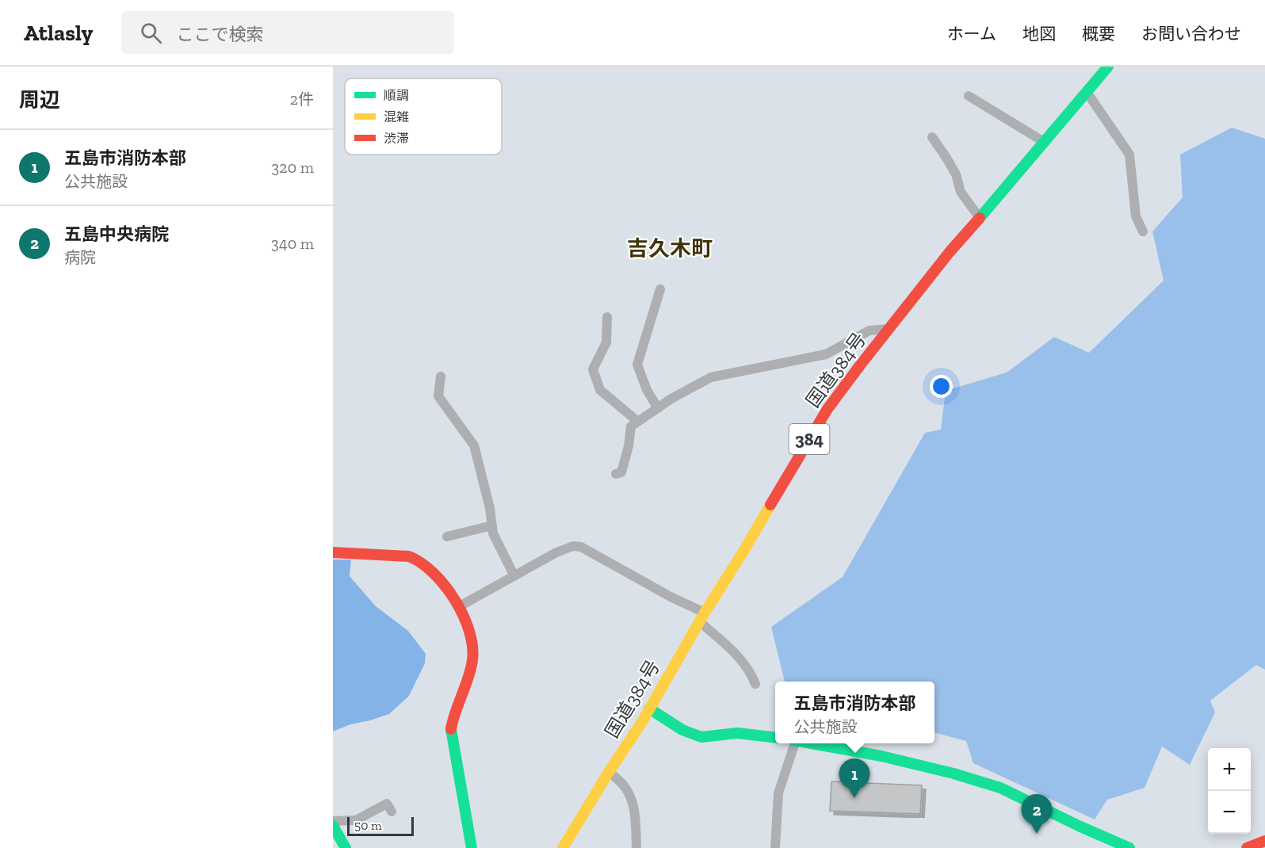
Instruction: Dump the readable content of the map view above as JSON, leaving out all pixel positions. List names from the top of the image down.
{
  "streets": {
    "main road": ["国道384号", "384"]
  },
  "districts": ["吉久木町"],
  "legend": ["順調", "混雑", "渋滞"],
  "scale_bar": "50 m",
  "page": {
    "header": "Atlasly",
    "search": "ここで検索",
    "nav": [
      "ホーム",
      "地図",
      "概要",
      "お問い合わせ"
    ],
    "heading": ["周辺", "2件"],
    "list": [
      {
        "mark": "1",
        "name": "五島市消防本部",
        "note": "公共施設",
        "value": "320 m"
      },
      {
        "mark": "2",
        "name": "五島中央病院",
        "note": "病院",
        "value": "340 m"
      }
    ],
    "popup": ["五島市消防本部", "公共施設"],
    "map_buttons": ["+", "−"],
    "pins": ["1", "2"],
    "scale": "50 m"
  }
}
